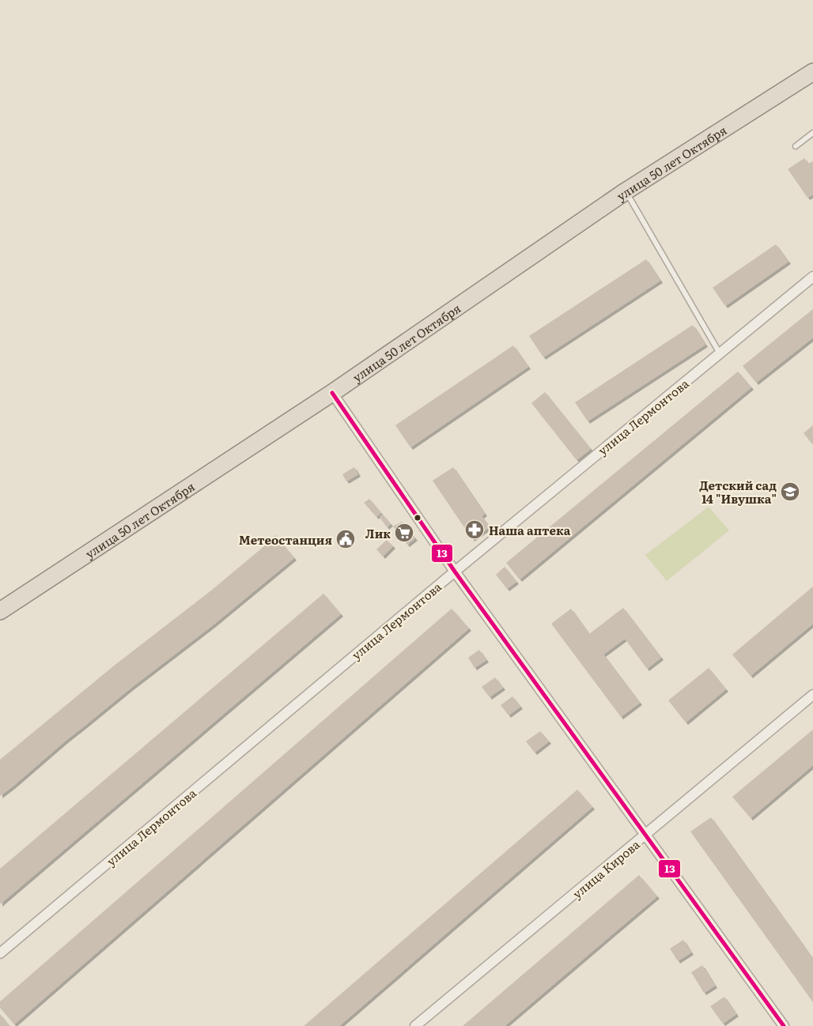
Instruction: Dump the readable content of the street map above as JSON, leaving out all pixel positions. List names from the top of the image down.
{
  "streets": {
    "highway": ["улица 50 лет Октября"],
    "street": ["улица Лермонтова", "улица Кирова"]
  },
  "places": {
    "school or university": ["Детский сад 14 \"Ивушка\""],
    "pharmacy": ["Наша аптека"],
    "supermarket": ["Лик"],
    "public building": ["Метеостанция"]
  },
  "lines": ["transit line 13"]
}
